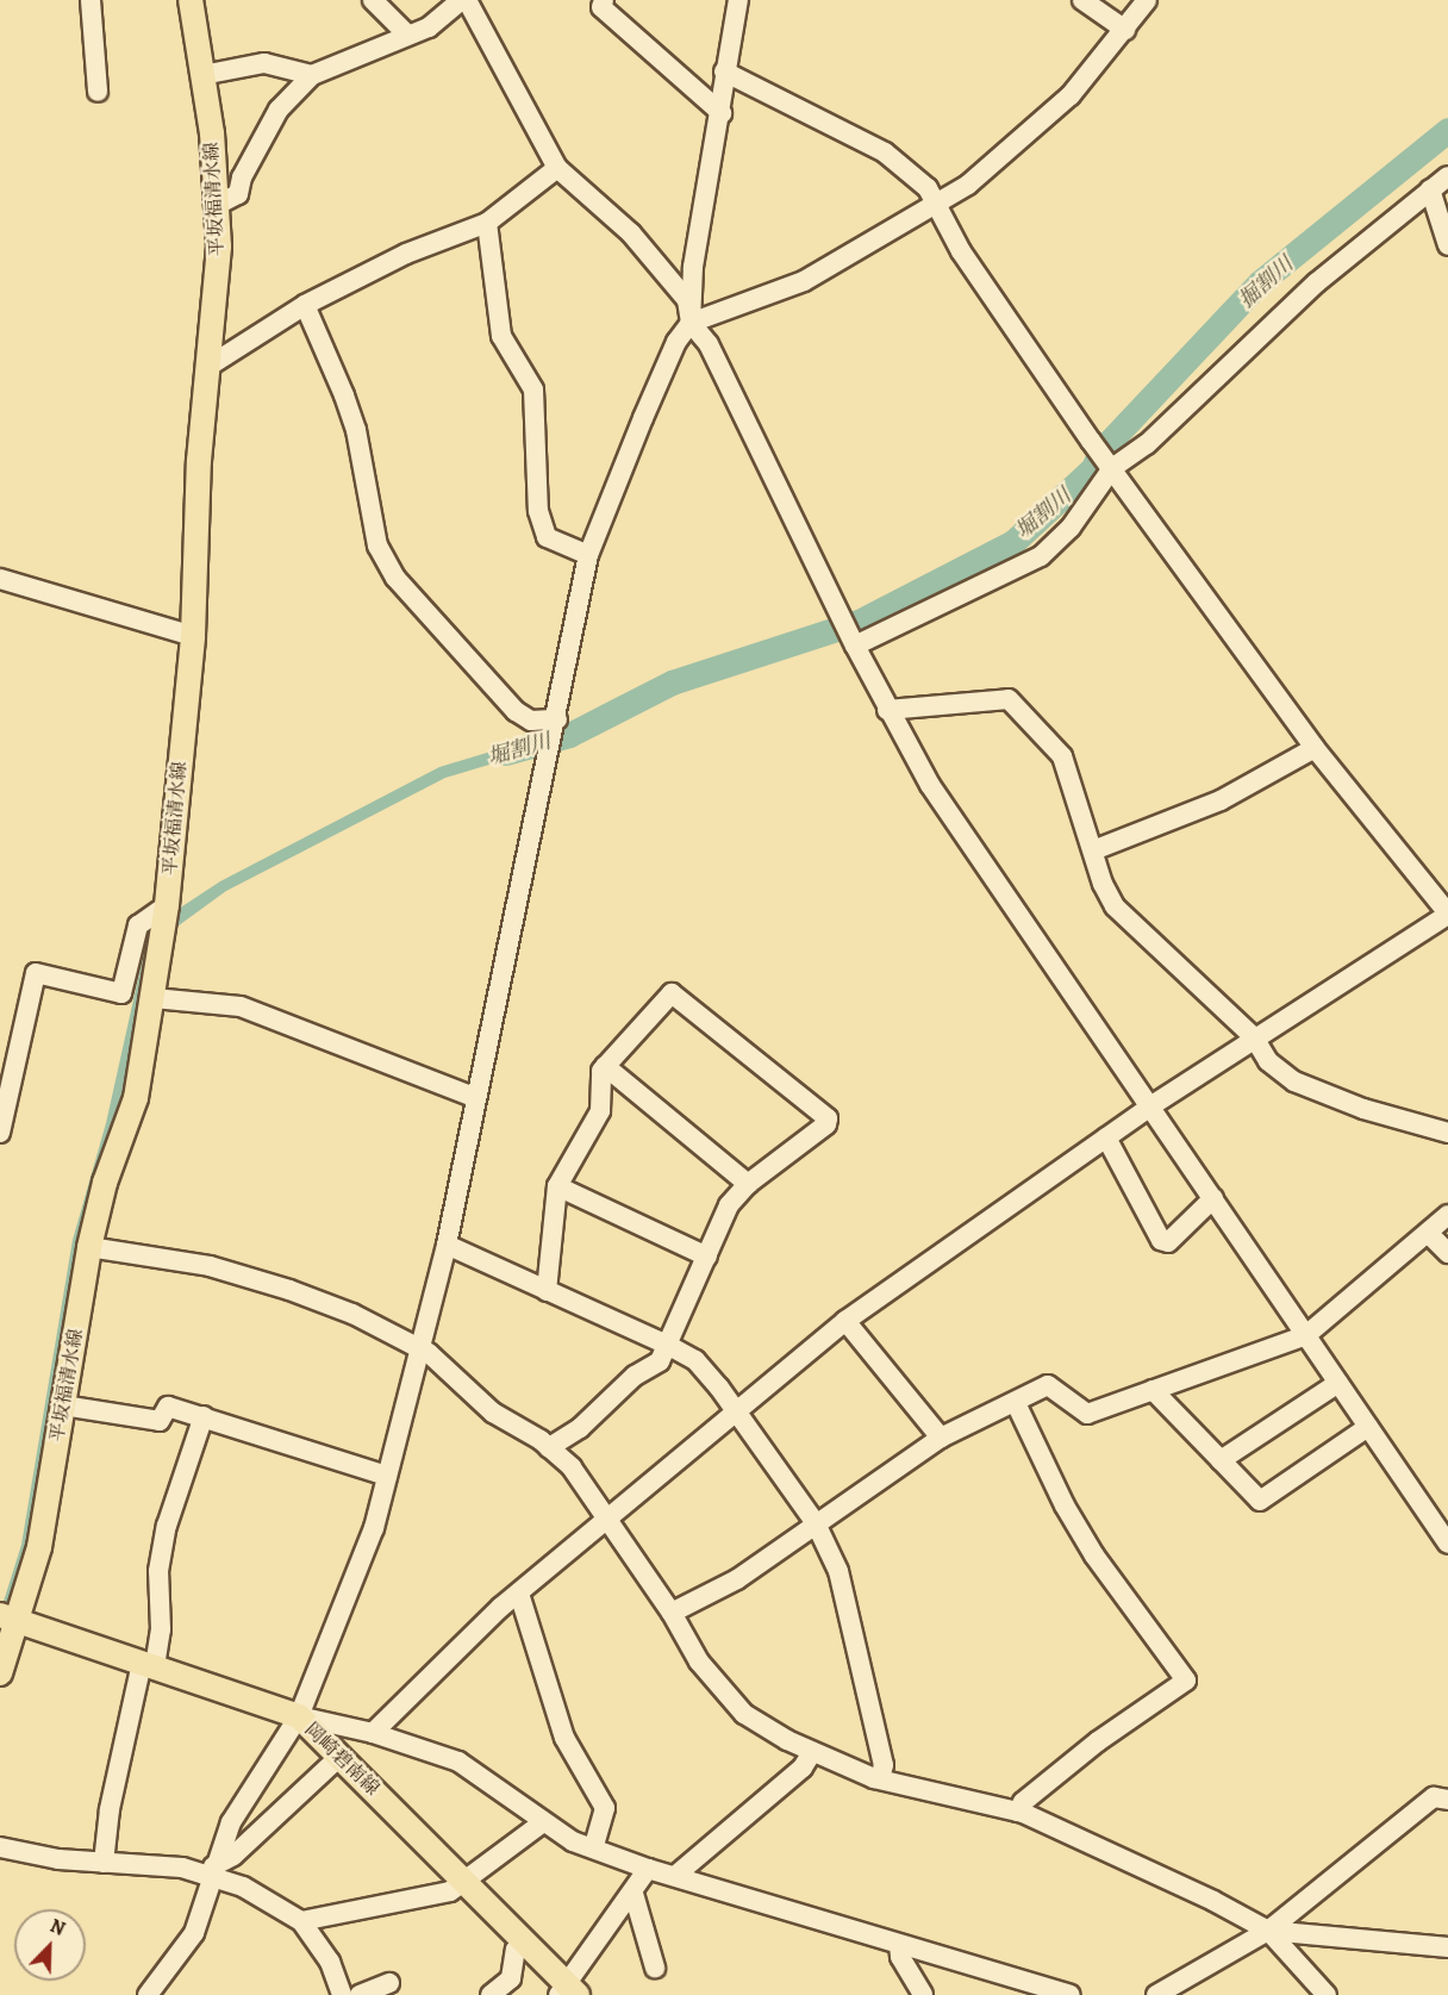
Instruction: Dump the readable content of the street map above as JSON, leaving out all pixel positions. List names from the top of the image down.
{
  "streets": {
    "main road": ["平坂福清水線", "岡崎碧南線"]
  },
  "crossings": [
    ["平坂福清水線", "岡崎碧南線"]
  ],
  "water": ["掘割川", "堀割川"],
  "north": "top right"
}
